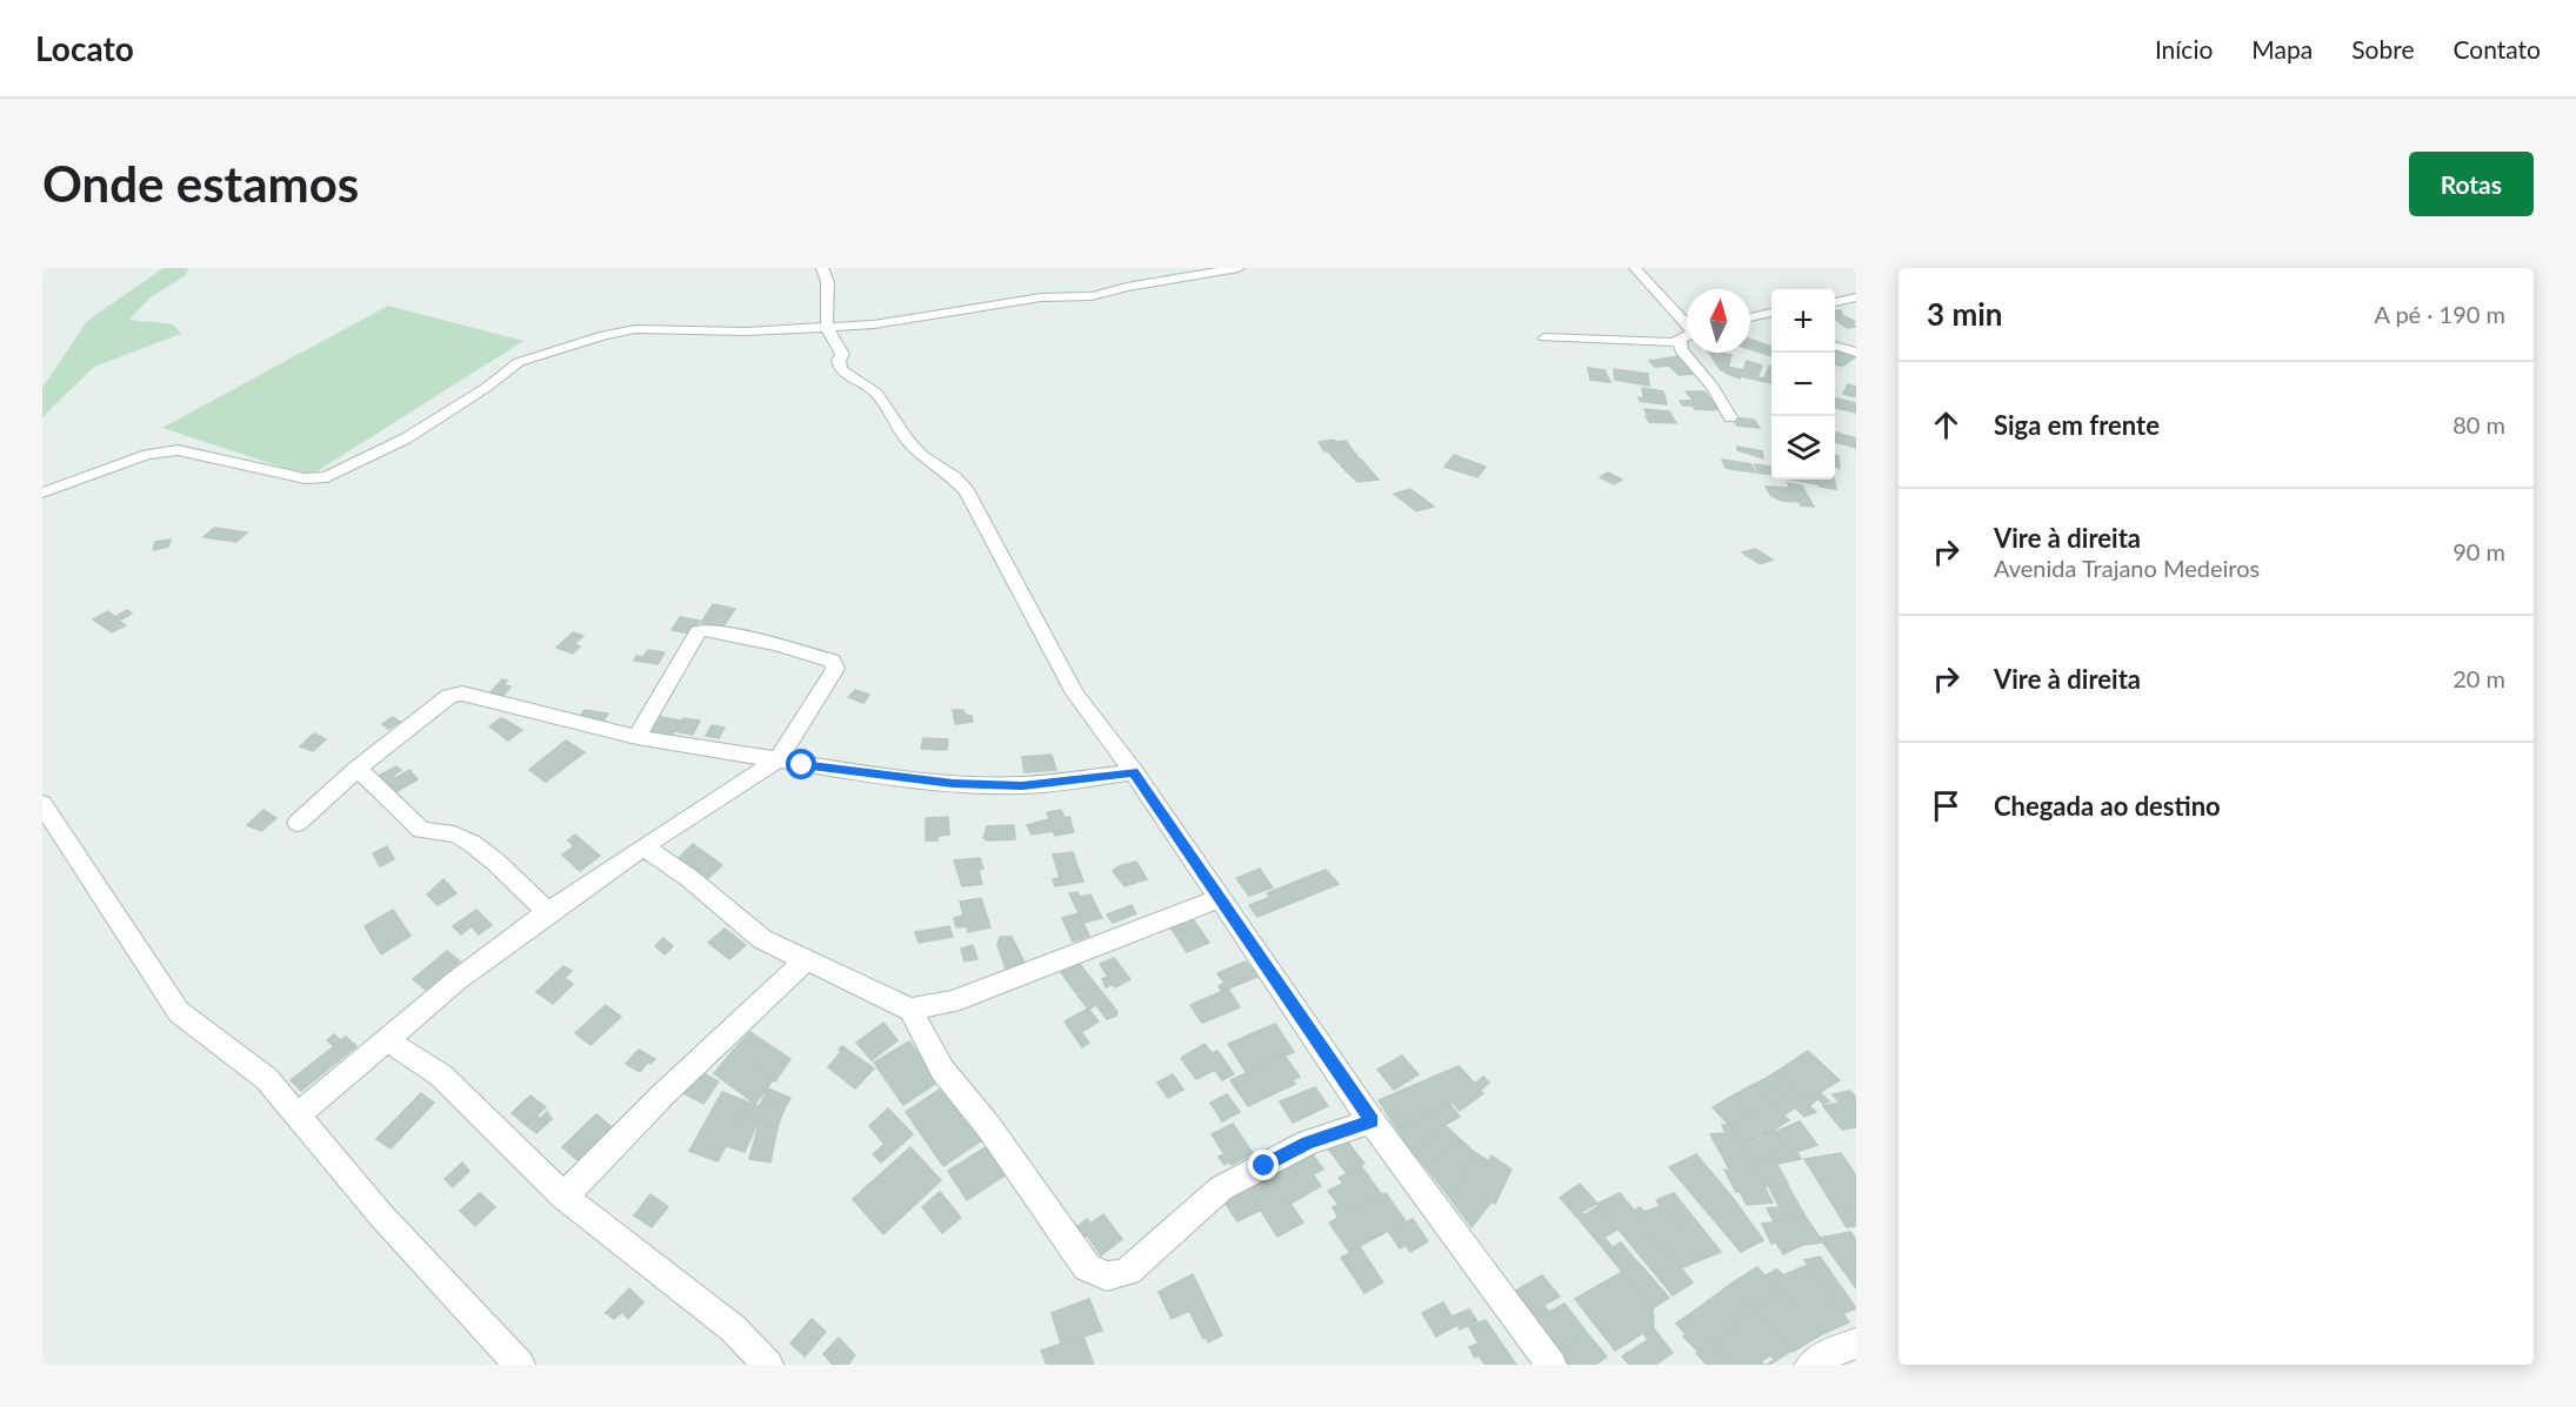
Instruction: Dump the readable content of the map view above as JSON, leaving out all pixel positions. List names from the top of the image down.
{
  "north": "top",
  "page": {
    "header": "Locato",
    "nav": [
      "Início",
      "Mapa",
      "Sobre",
      "Contato"
    ],
    "buttons": "Rotas",
    "title": "Onde estamos",
    "heading": ["3 min", "A pé · 190 m"],
    "map_buttons": ["+", "−"],
    "list": [
      ["Siga em frente", "80 m"],
      ["Vire à direita", "Avenida Trajano Medeiros", "90 m"],
      ["Vire à direita", "20 m"],
      "Chegada ao destino"
    ]
  }
}
